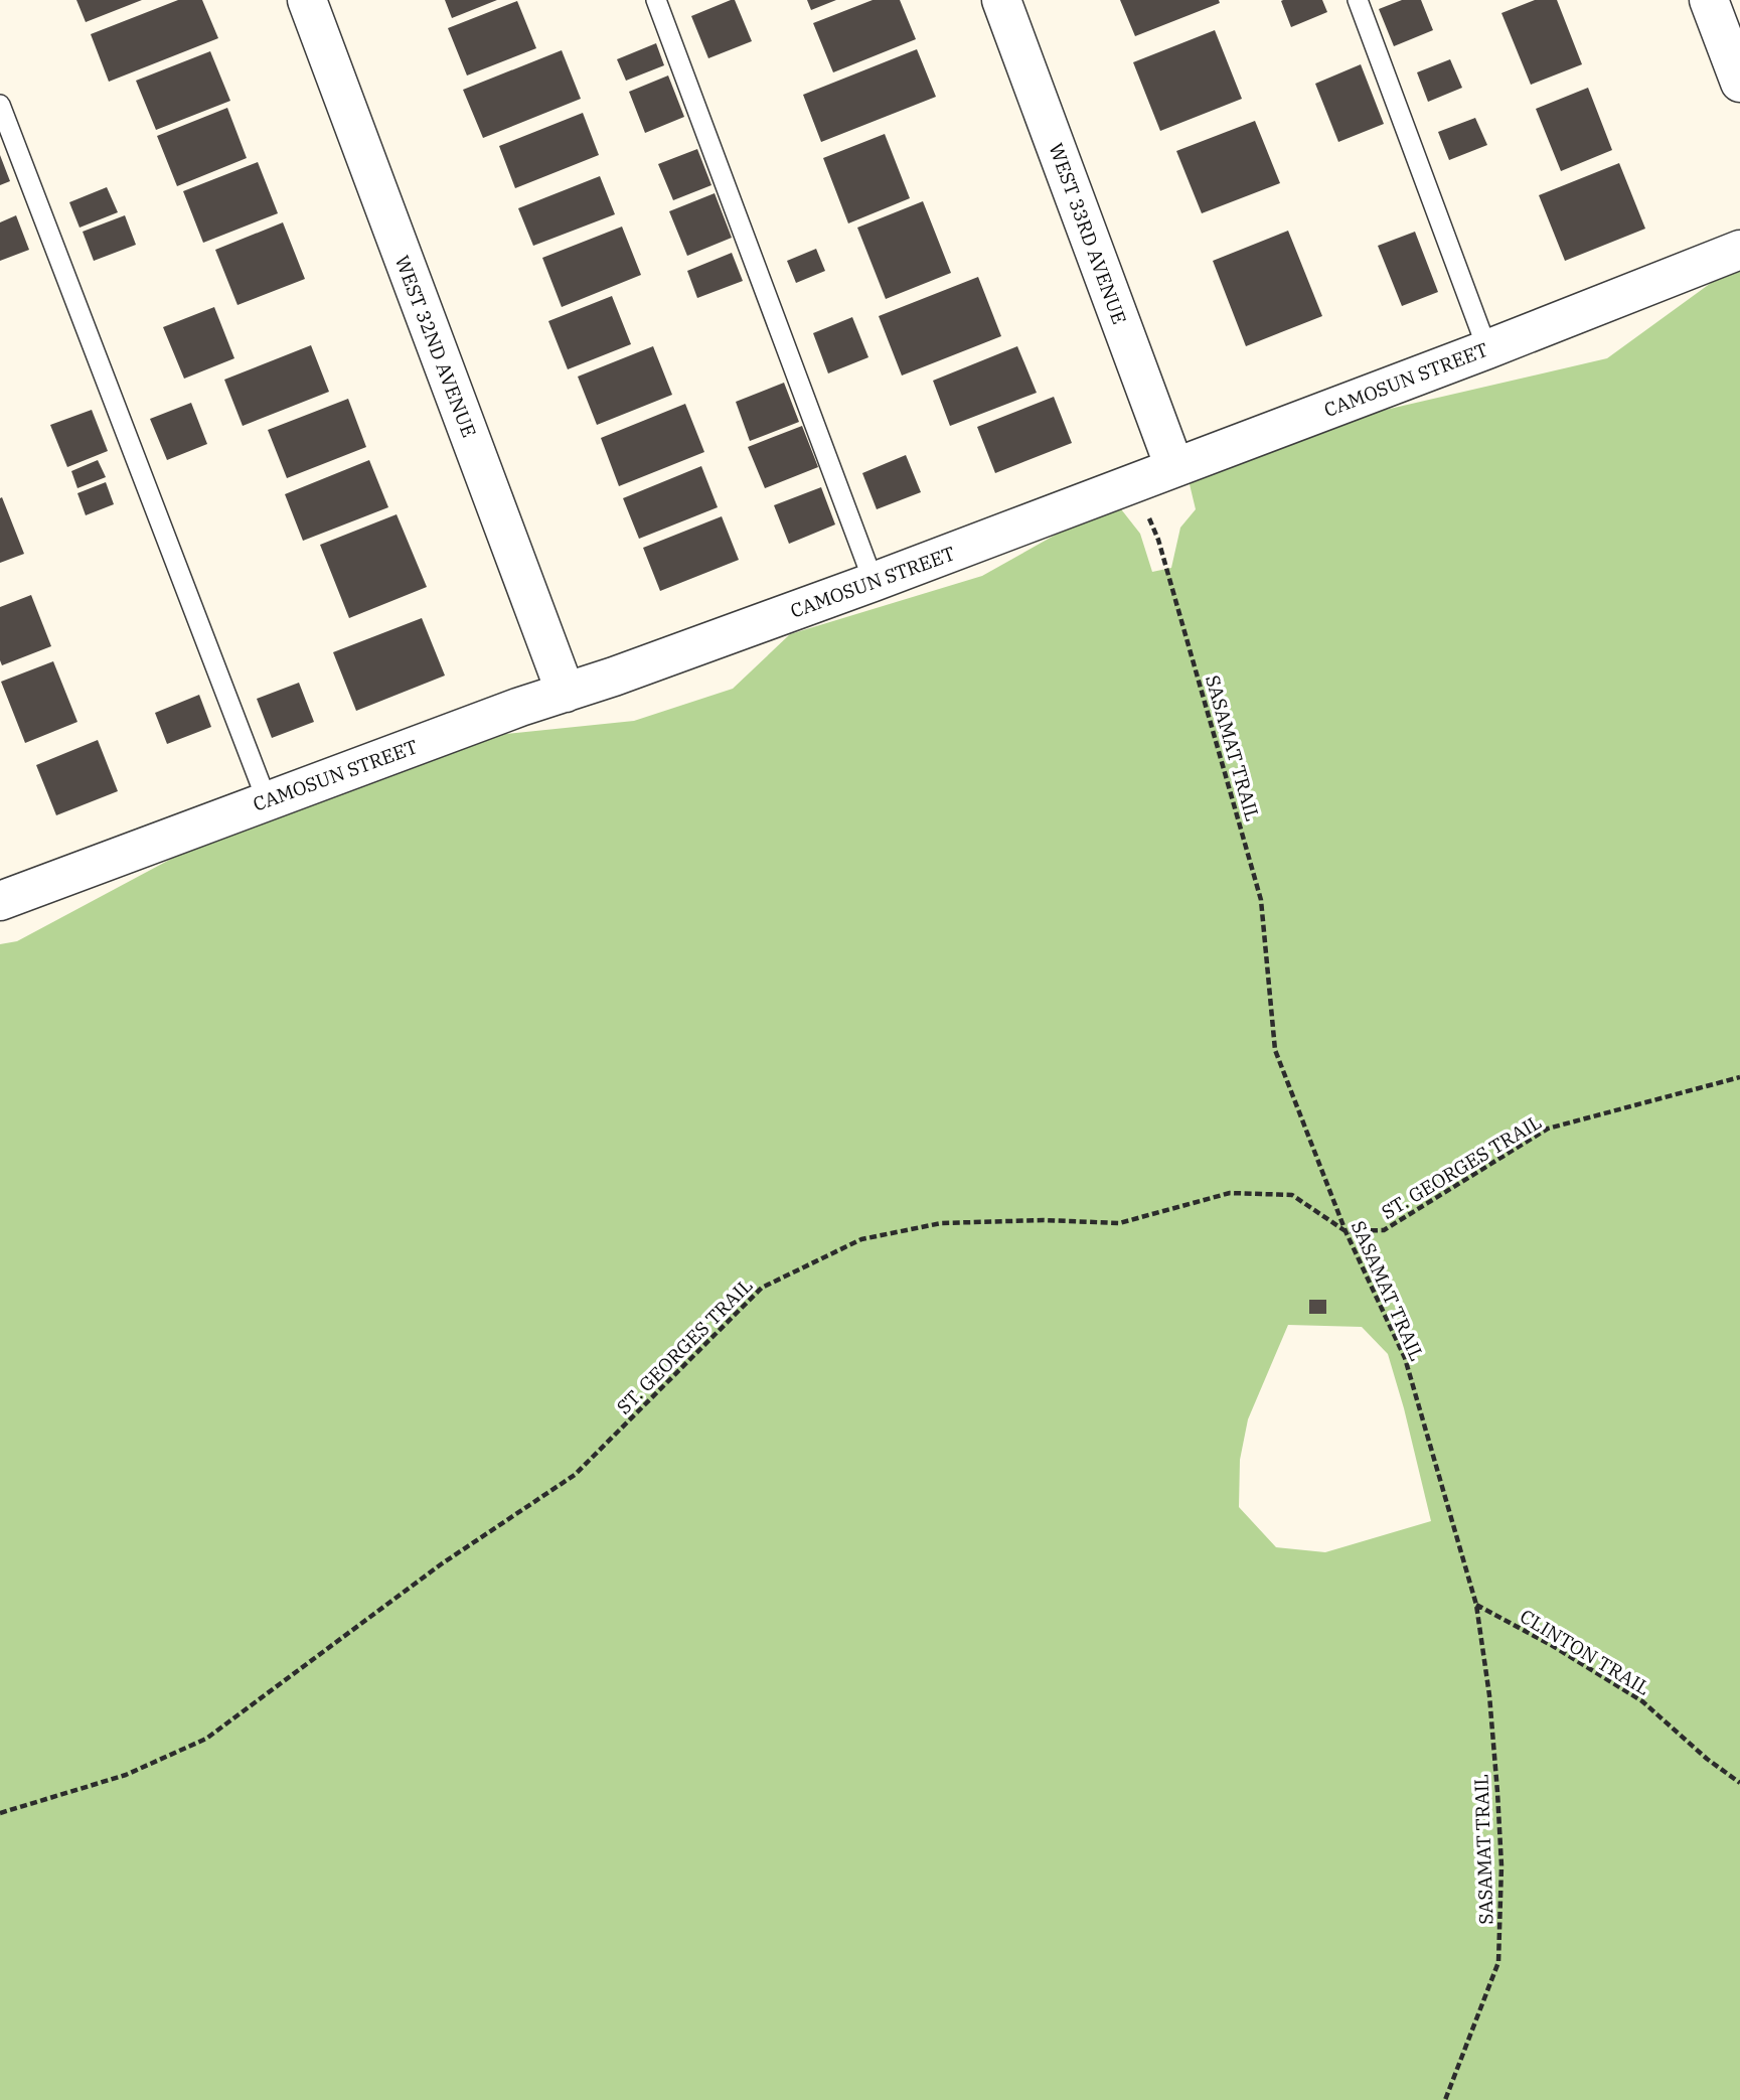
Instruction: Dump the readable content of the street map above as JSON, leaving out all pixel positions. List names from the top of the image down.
{
  "streets": {
    "street": ["WEST 33RD AVENUE", "WEST 32ND AVENUE", "CAMOSUN STREET"],
    "path": ["SASAMAT TRAIL", "ST. GEORGES TRAIL", "CLINTON TRAIL"]
  },
  "crossings": [
    ["WEST 33RD AVENUE", "CAMOSUN STREET"],
    ["WEST 32ND AVENUE", "CAMOSUN STREET"],
    ["SASAMAT TRAIL", "ST. GEORGES TRAIL"],
    ["SASAMAT TRAIL", "CLINTON TRAIL"]
  ]
}
